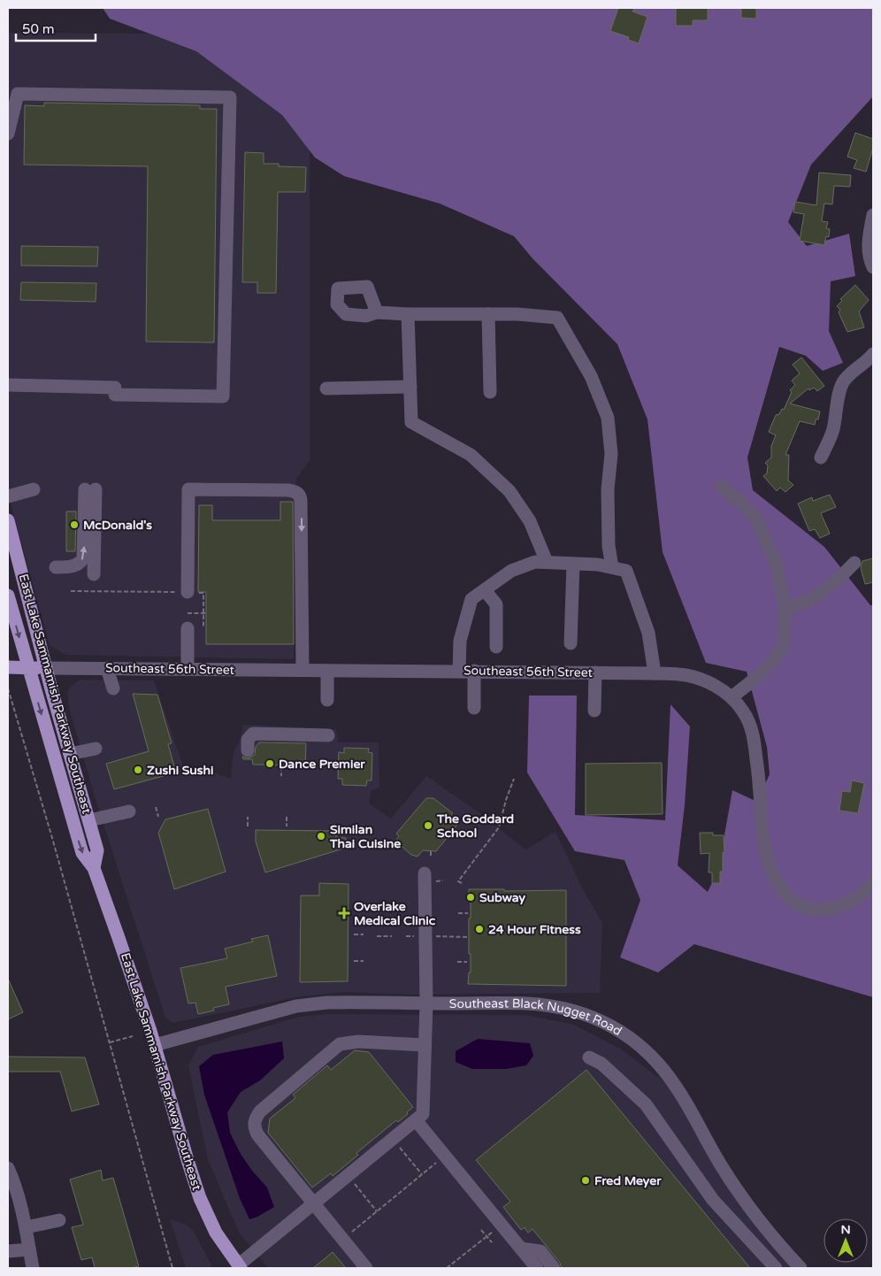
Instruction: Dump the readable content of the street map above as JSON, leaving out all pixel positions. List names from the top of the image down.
{
  "streets": {
    "main road": ["Southeast 56th Street", "East Lake Sammamish Parkway Southeast"],
    "street": ["Southeast Black Nugget Road"]
  },
  "crossings": [
    ["Southeast 56th Street", "East Lake Sammamish Parkway Southeast"],
    ["East Lake Sammamish Parkway Southeast", "Southeast Black Nugget Road"]
  ],
  "places": {
    "other": [
      "McDonald's",
      "Dance Premier",
      "Zushi Sushi",
      "The Goddard School",
      "Similan Thai Cuisine",
      "Subway",
      "24 Hour Fitness",
      "Fred Meyer"
    ],
    "health": ["Overlake Medical Clinic"]
  },
  "scale_bar": "50 m",
  "north": "top"
}
